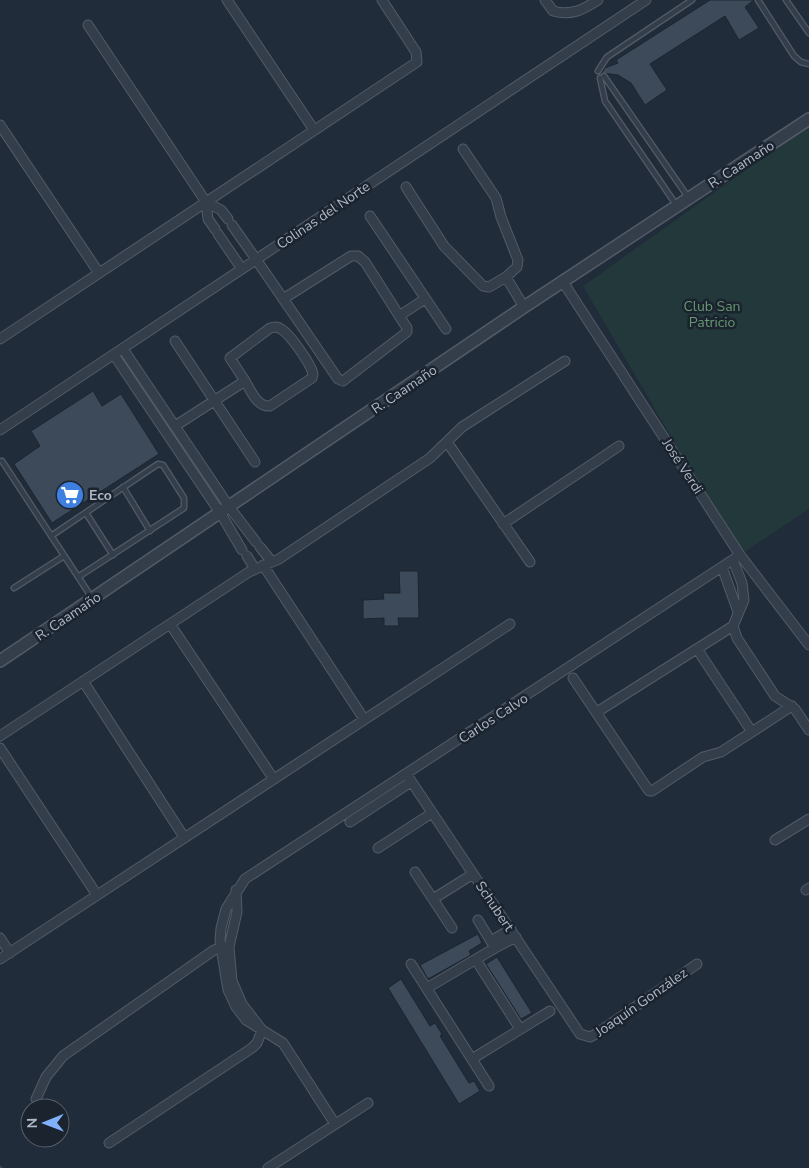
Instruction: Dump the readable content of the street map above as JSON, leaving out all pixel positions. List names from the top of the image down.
{
  "streets": {
    "street": [
      "R. Caamaño",
      "Colinas del Norte",
      "José Verdi",
      "Carlos Calvo",
      "Schubert",
      "Joaquín González"
    ]
  },
  "crossings": [
    ["R. Caamaño", "José Verdi"],
    ["José Verdi", "Carlos Calvo"],
    ["Carlos Calvo", "Schubert"],
    ["Schubert", "Joaquín González"]
  ],
  "parks": ["Club San Patricio"],
  "places": {
    "supermarket": ["Eco"]
  },
  "north": "left"
}
